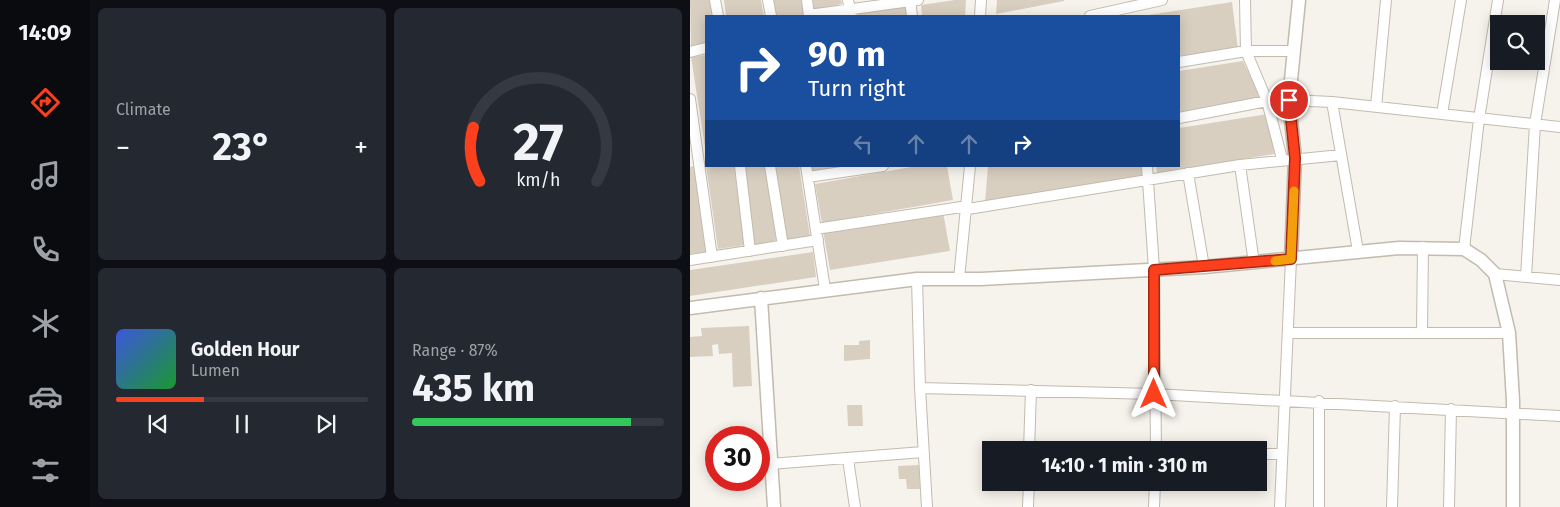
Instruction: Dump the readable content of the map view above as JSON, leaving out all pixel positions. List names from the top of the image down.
{
  "page": {
    "tabs": "14:09",
    "tile": [
      "Climate",
      ["Range · 87%", "435 km"]
    ],
    "turn": ["90 m", "Turn right"],
    "heat": ["−", "23°", "+"],
    "song": ["Golden Hour", "Lumen"],
    "limit": "30",
    "trip": "14:10 · 1 min · 310 m",
    "gauge": ["27", "km/h"]
  }
}
